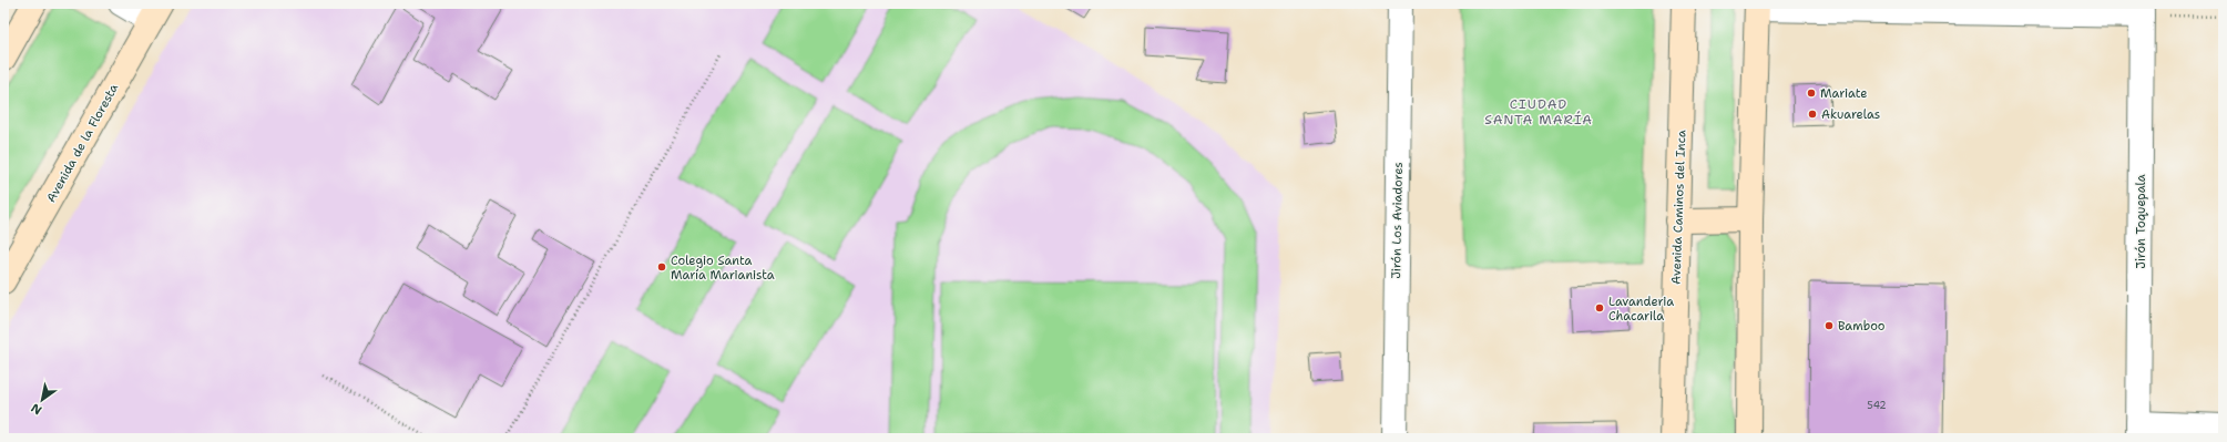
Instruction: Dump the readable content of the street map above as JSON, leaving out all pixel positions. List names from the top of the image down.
{
  "streets": {
    "main road": ["Avenida de la Floresta", "Avenida Caminos del Inca"],
    "street": ["Jirón Los Aviadores", "Jirón Toquepala"]
  },
  "districts": ["CIUDAD SANTA MARÍA"],
  "places": [
    "Mariate",
    "Akuarelas",
    "Colegio Santa María Marianista",
    "Lavanderia Chacarila",
    "Bamboo"
  ],
  "house_numbers": ["542"],
  "north": "bottom left"
}
